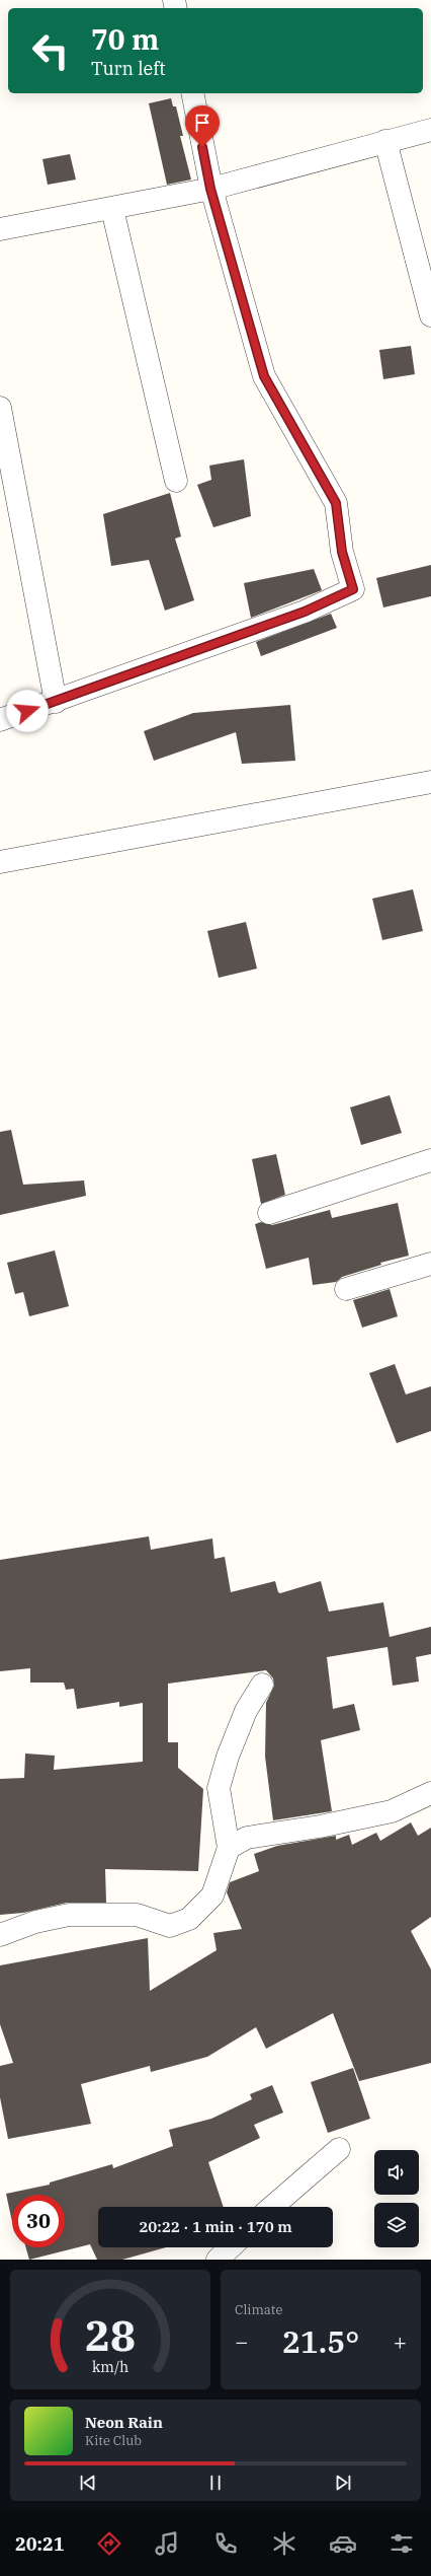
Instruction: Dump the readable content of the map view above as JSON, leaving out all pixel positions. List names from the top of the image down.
{
  "page": {
    "turn": ["70 m", "Turn left"],
    "limit": "30",
    "trip": "20:22 · 1 min · 170 m",
    "tile": "Climate",
    "heat": ["−", "21.5°", "+"],
    "song": ["Neon Rain", "Kite Club"],
    "tabs": "20:21",
    "gauge": ["28", "km/h"]
  }
}
